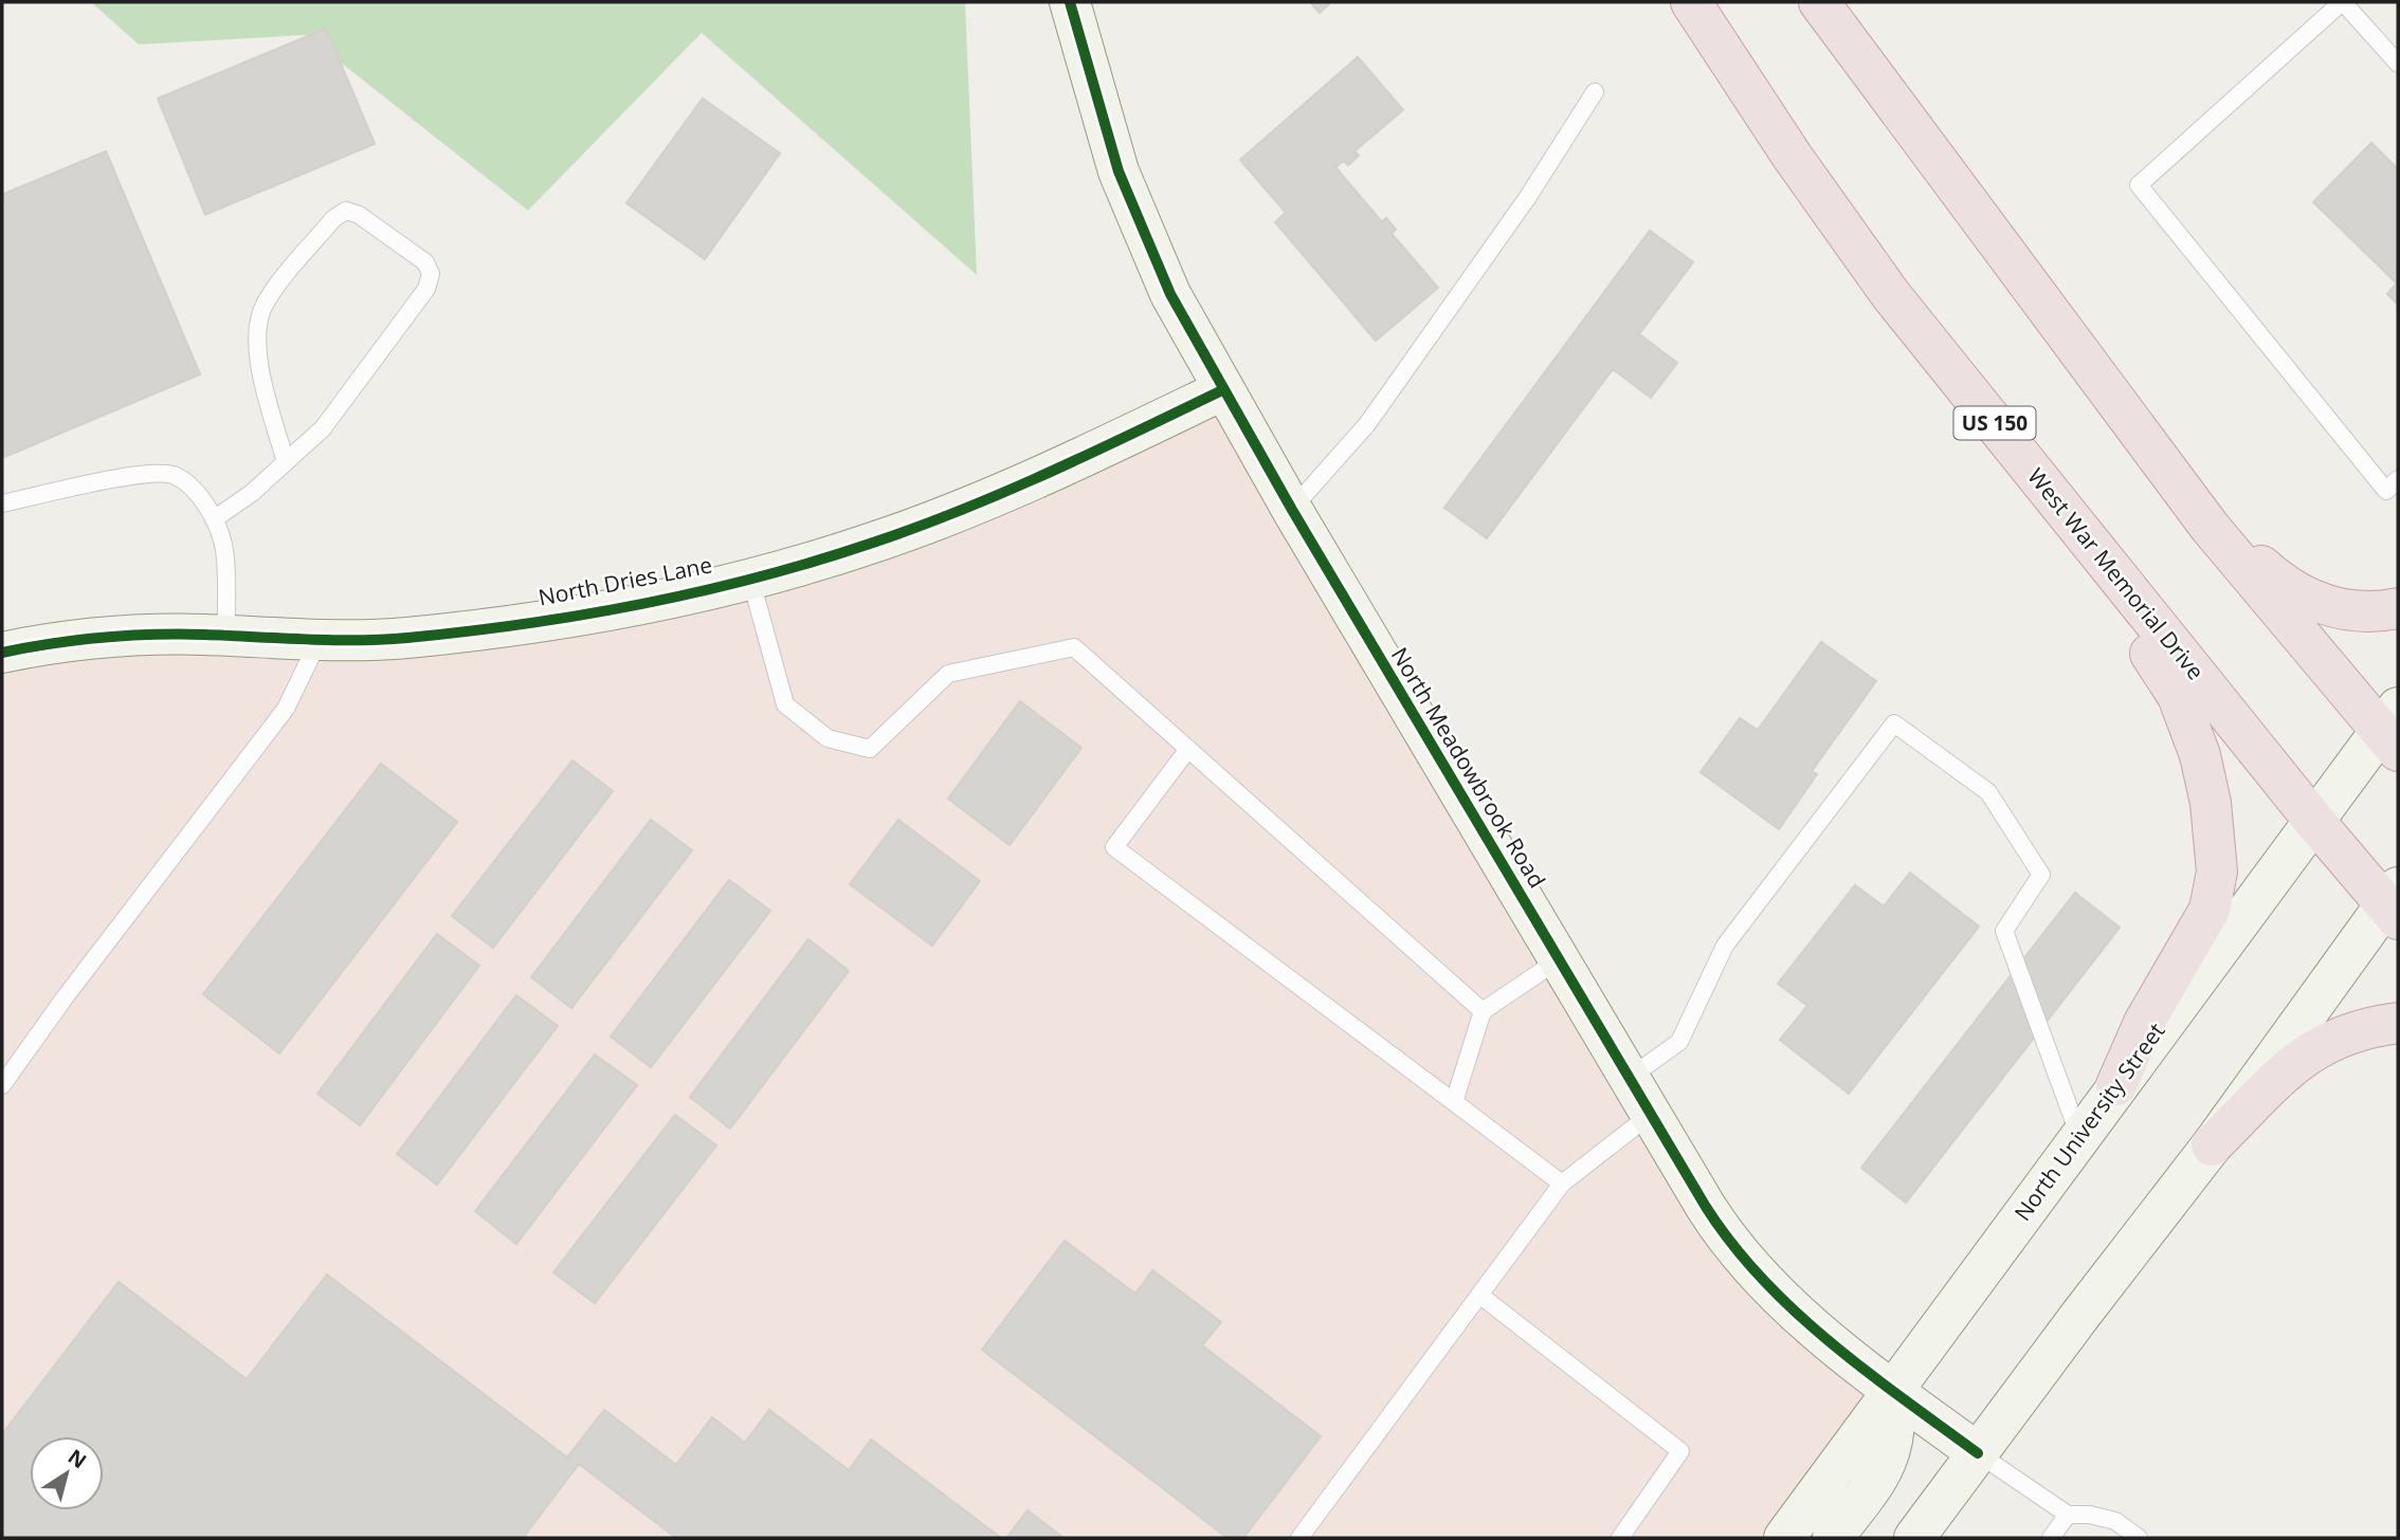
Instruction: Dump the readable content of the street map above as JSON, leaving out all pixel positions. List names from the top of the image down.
{
  "streets": {
    "highway": ["US 150", "West War Memorial Drive"],
    "street": ["North Dries Lane", "North Meadowbrook Road", "North University Street"]
  },
  "crossings": [
    ["West War Memorial Drive", "North University Street"],
    ["North Dries Lane", "North Meadowbrook Road"],
    ["North Meadowbrook Road", "North University Street"]
  ],
  "north": "top right"
}
